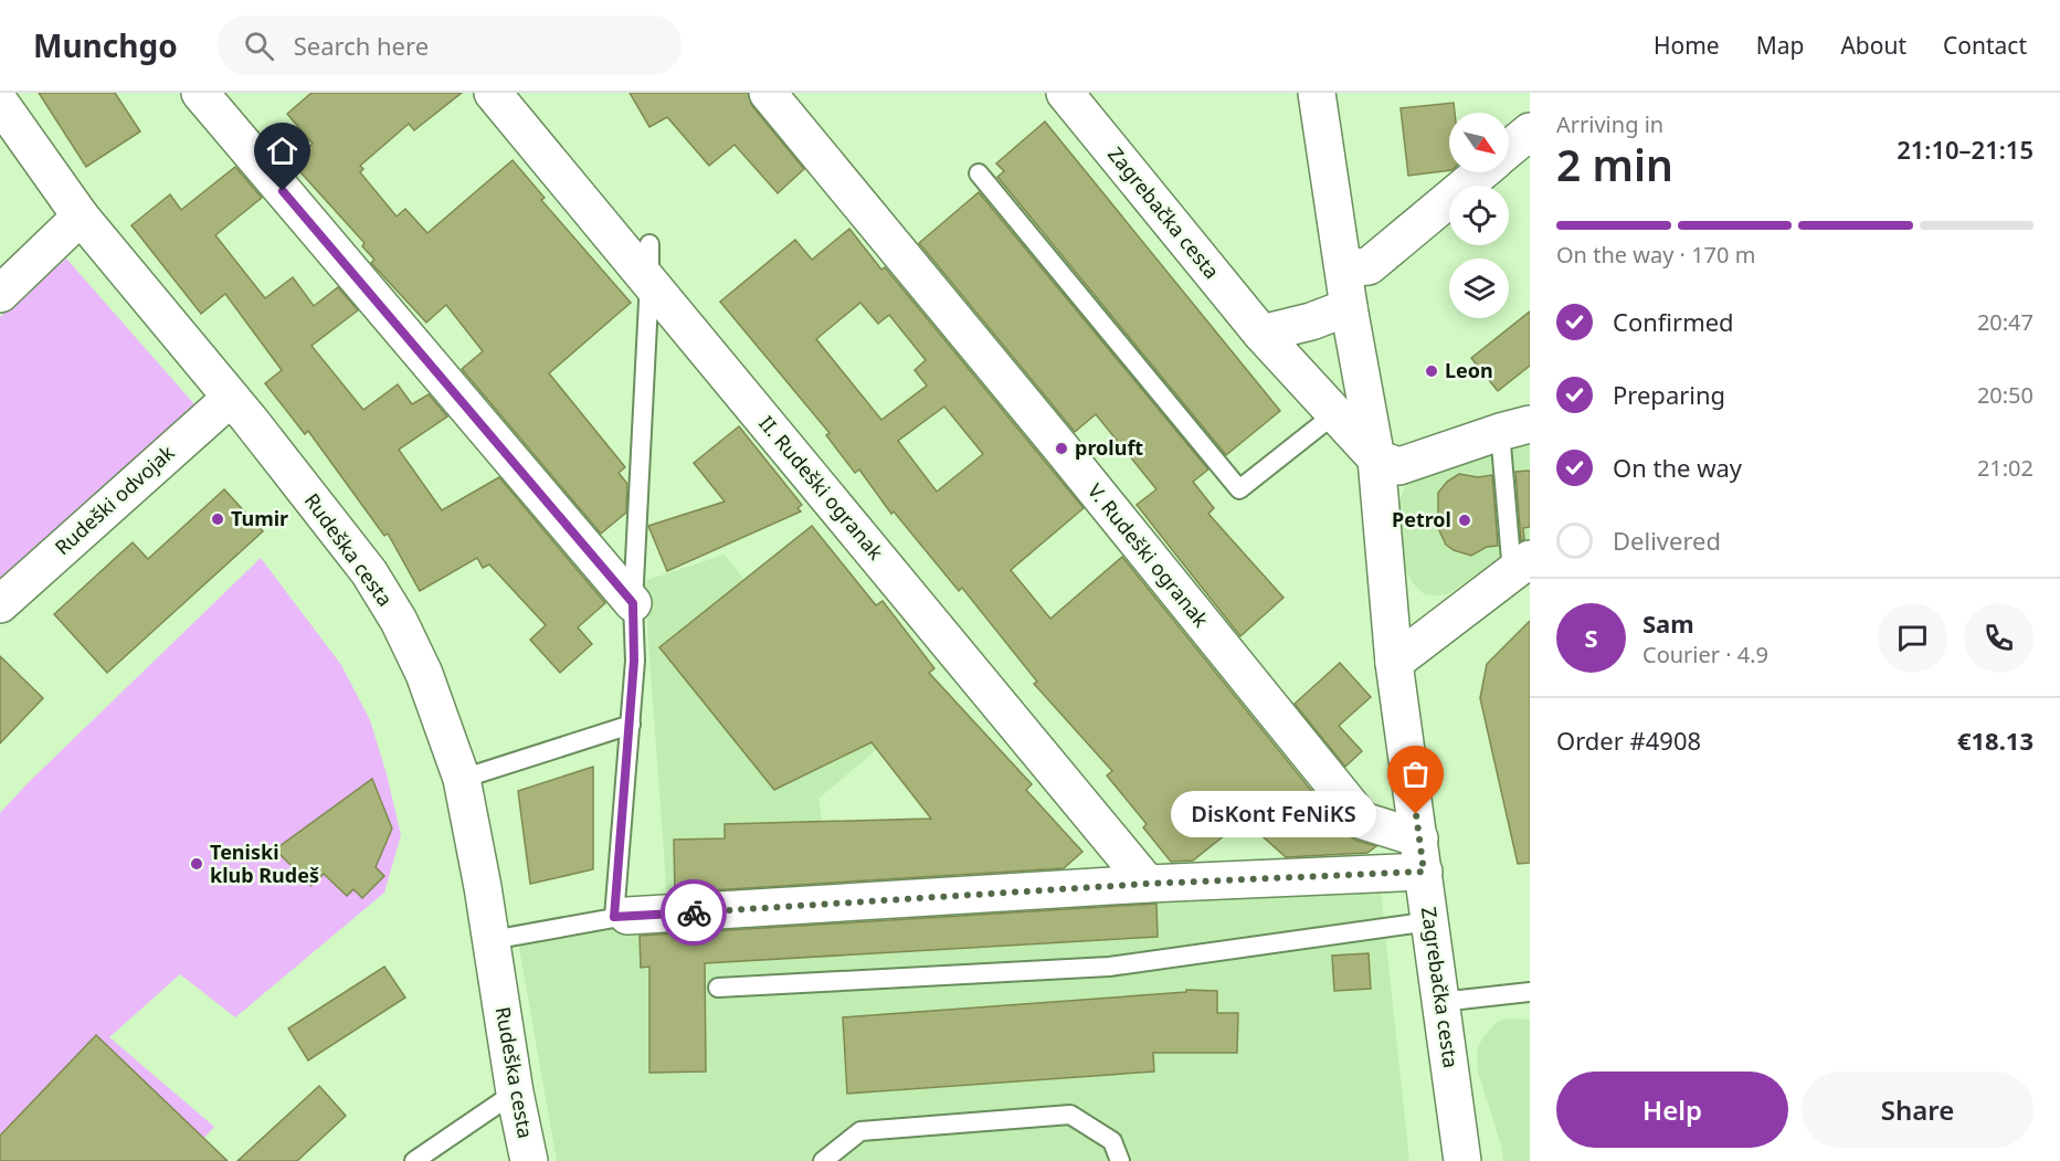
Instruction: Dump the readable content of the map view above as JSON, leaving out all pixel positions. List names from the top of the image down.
{
  "streets": {
    "street": [
      "Zagrebačka cesta",
      "II. Rudeški ogranak",
      "Rudeški odvojak",
      "Rudeška cesta",
      "V. Rudeški ogranak"
    ]
  },
  "crossings": [
    ["Zagrebačka cesta", "V. Rudeški ogranak"],
    ["Rudeški odvojak", "Rudeška cesta"]
  ],
  "places": [
    "Leon",
    "proluft",
    "Tumir",
    "Petrol",
    "DisKont FeNiKS",
    "Teniski klub Rudeš"
  ],
  "north": "bottom right",
  "page": {
    "header": "Munchgo",
    "search": "Search here",
    "nav": [
      "Home",
      "Map",
      "About",
      "Contact"
    ],
    "heading": ["2 min", "Arriving in", "21:10–21:15"],
    "panel": [
      "Sam",
      "Courier · 4.9",
      "Order #4908",
      "€18.13"
    ],
    "bar": "On the way · 170 m",
    "list": [
      ["Confirmed", "20:47"],
      ["Preparing", "20:50"],
      ["On the way", "21:02"],
      "Delivered"
    ],
    "round": "S",
    "bubble": "DisKont FeNiKS",
    "buttons": ["Help", "Share"]
  }
}
